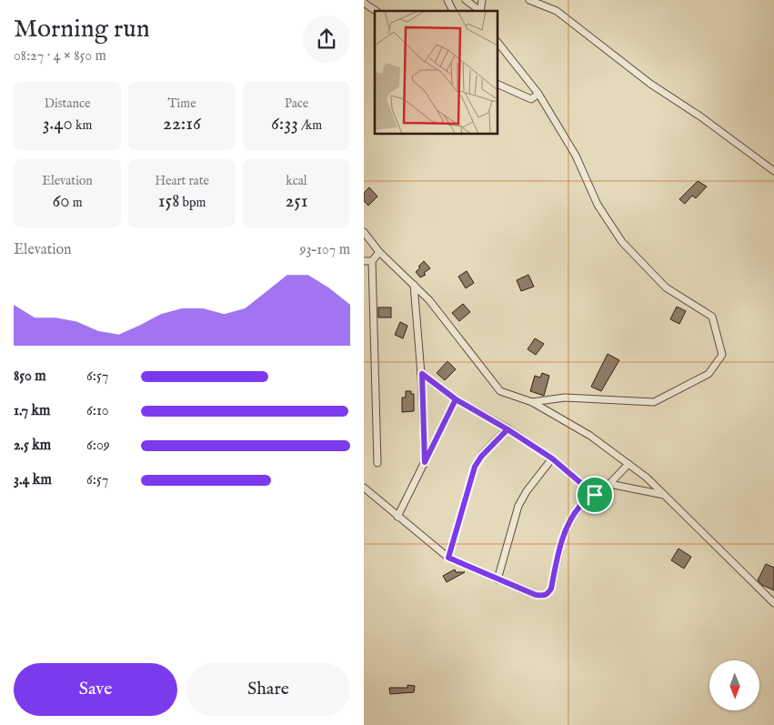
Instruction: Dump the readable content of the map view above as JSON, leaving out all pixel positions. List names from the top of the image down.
{
  "north": "bottom",
  "page": {
    "heading": ["Morning run", "08:27 · 4 × 850 m"],
    "stats": [
      ["Distance", "3.40 km"],
      ["Time", "22:16"],
      ["Pace", "6:33 /km"],
      ["Elevation", "60 m"],
      ["Heart rate", "158 bpm"],
      ["kcal", "251"]
    ],
    "chart": ["Elevation", "93–107 m"],
    "list": [
      {
        "name": "850 m",
        "note": "6:57"
      },
      {
        "name": "1.7 km",
        "note": "6:10"
      },
      {
        "name": "2.5 km",
        "note": "6:09"
      },
      {
        "name": "3.4 km",
        "note": "6:57"
      }
    ],
    "buttons": ["Save", "Share"]
  }
}
